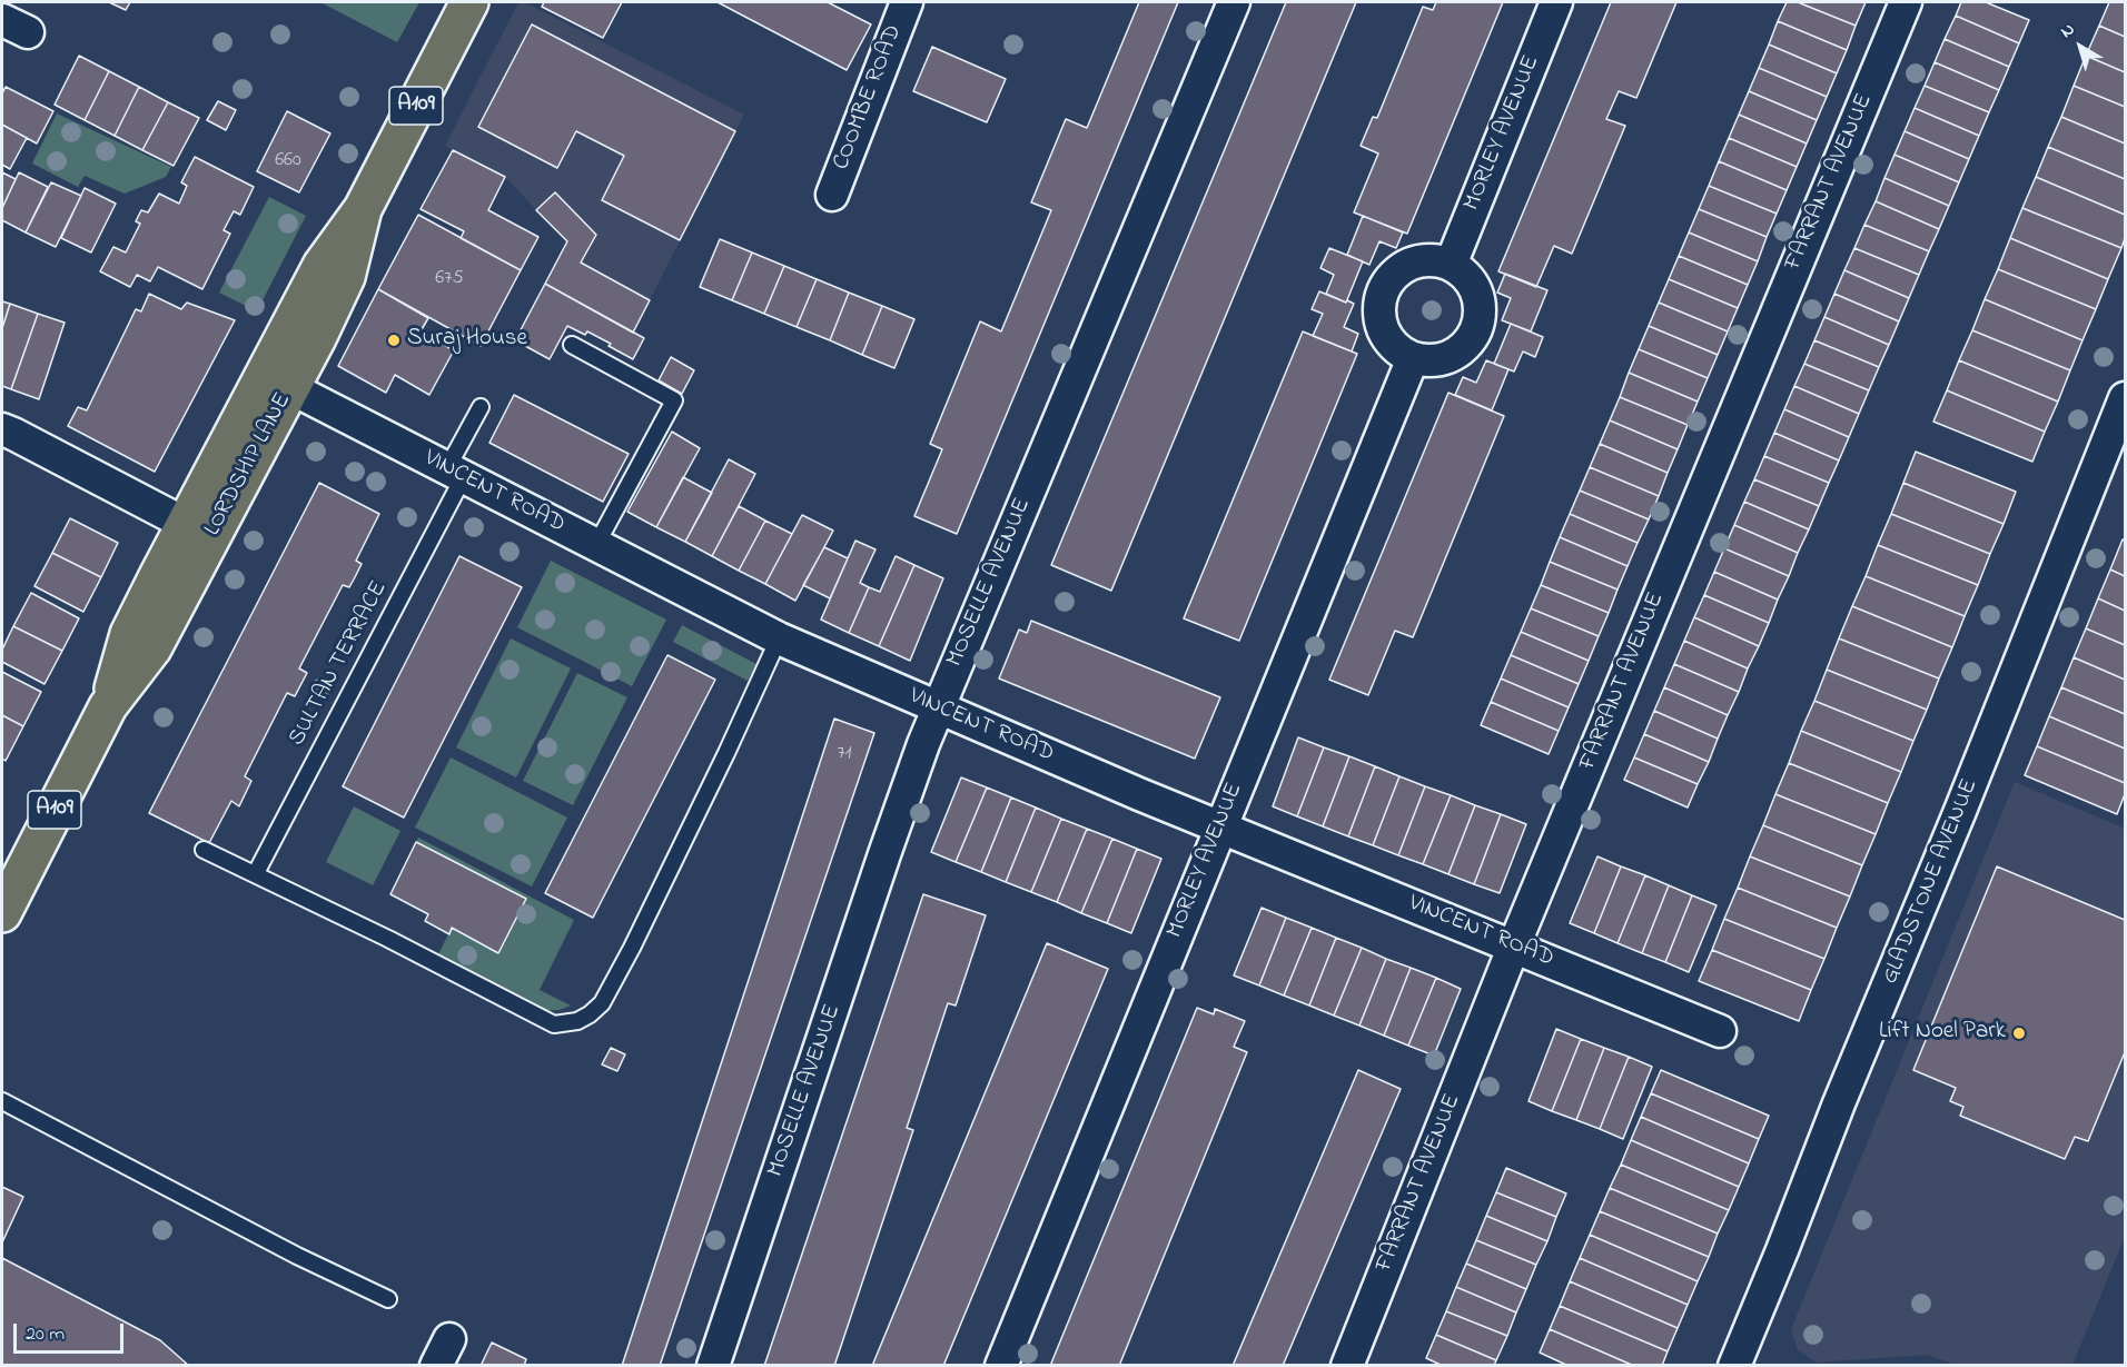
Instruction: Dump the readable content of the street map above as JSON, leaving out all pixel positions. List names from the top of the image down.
{
  "streets": {
    "main road": ["A109", "LORDSHIP LANE"],
    "street": [
      "COOMBE ROAD",
      "MORLEY AVENUE",
      "FARRANT AVENUE",
      "VINCENT ROAD",
      "MOSELLE AVENUE",
      "GLADSTONE AVENUE"
    ],
    "lane": ["SULTAN TERRACE"]
  },
  "crossings": [
    ["MORLEY AVENUE", "VINCENT ROAD"],
    ["FARRANT AVENUE", "VINCENT ROAD"],
    ["LORDSHIP LANE", "VINCENT ROAD"],
    ["VINCENT ROAD", "MOSELLE AVENUE"],
    ["VINCENT ROAD", "SULTAN TERRACE"]
  ],
  "places": ["Suraj House", "Lift Noel Park"],
  "house_numbers": ["660", "675", "71"],
  "scale_bar": "20 m",
  "north": "top left"
}
